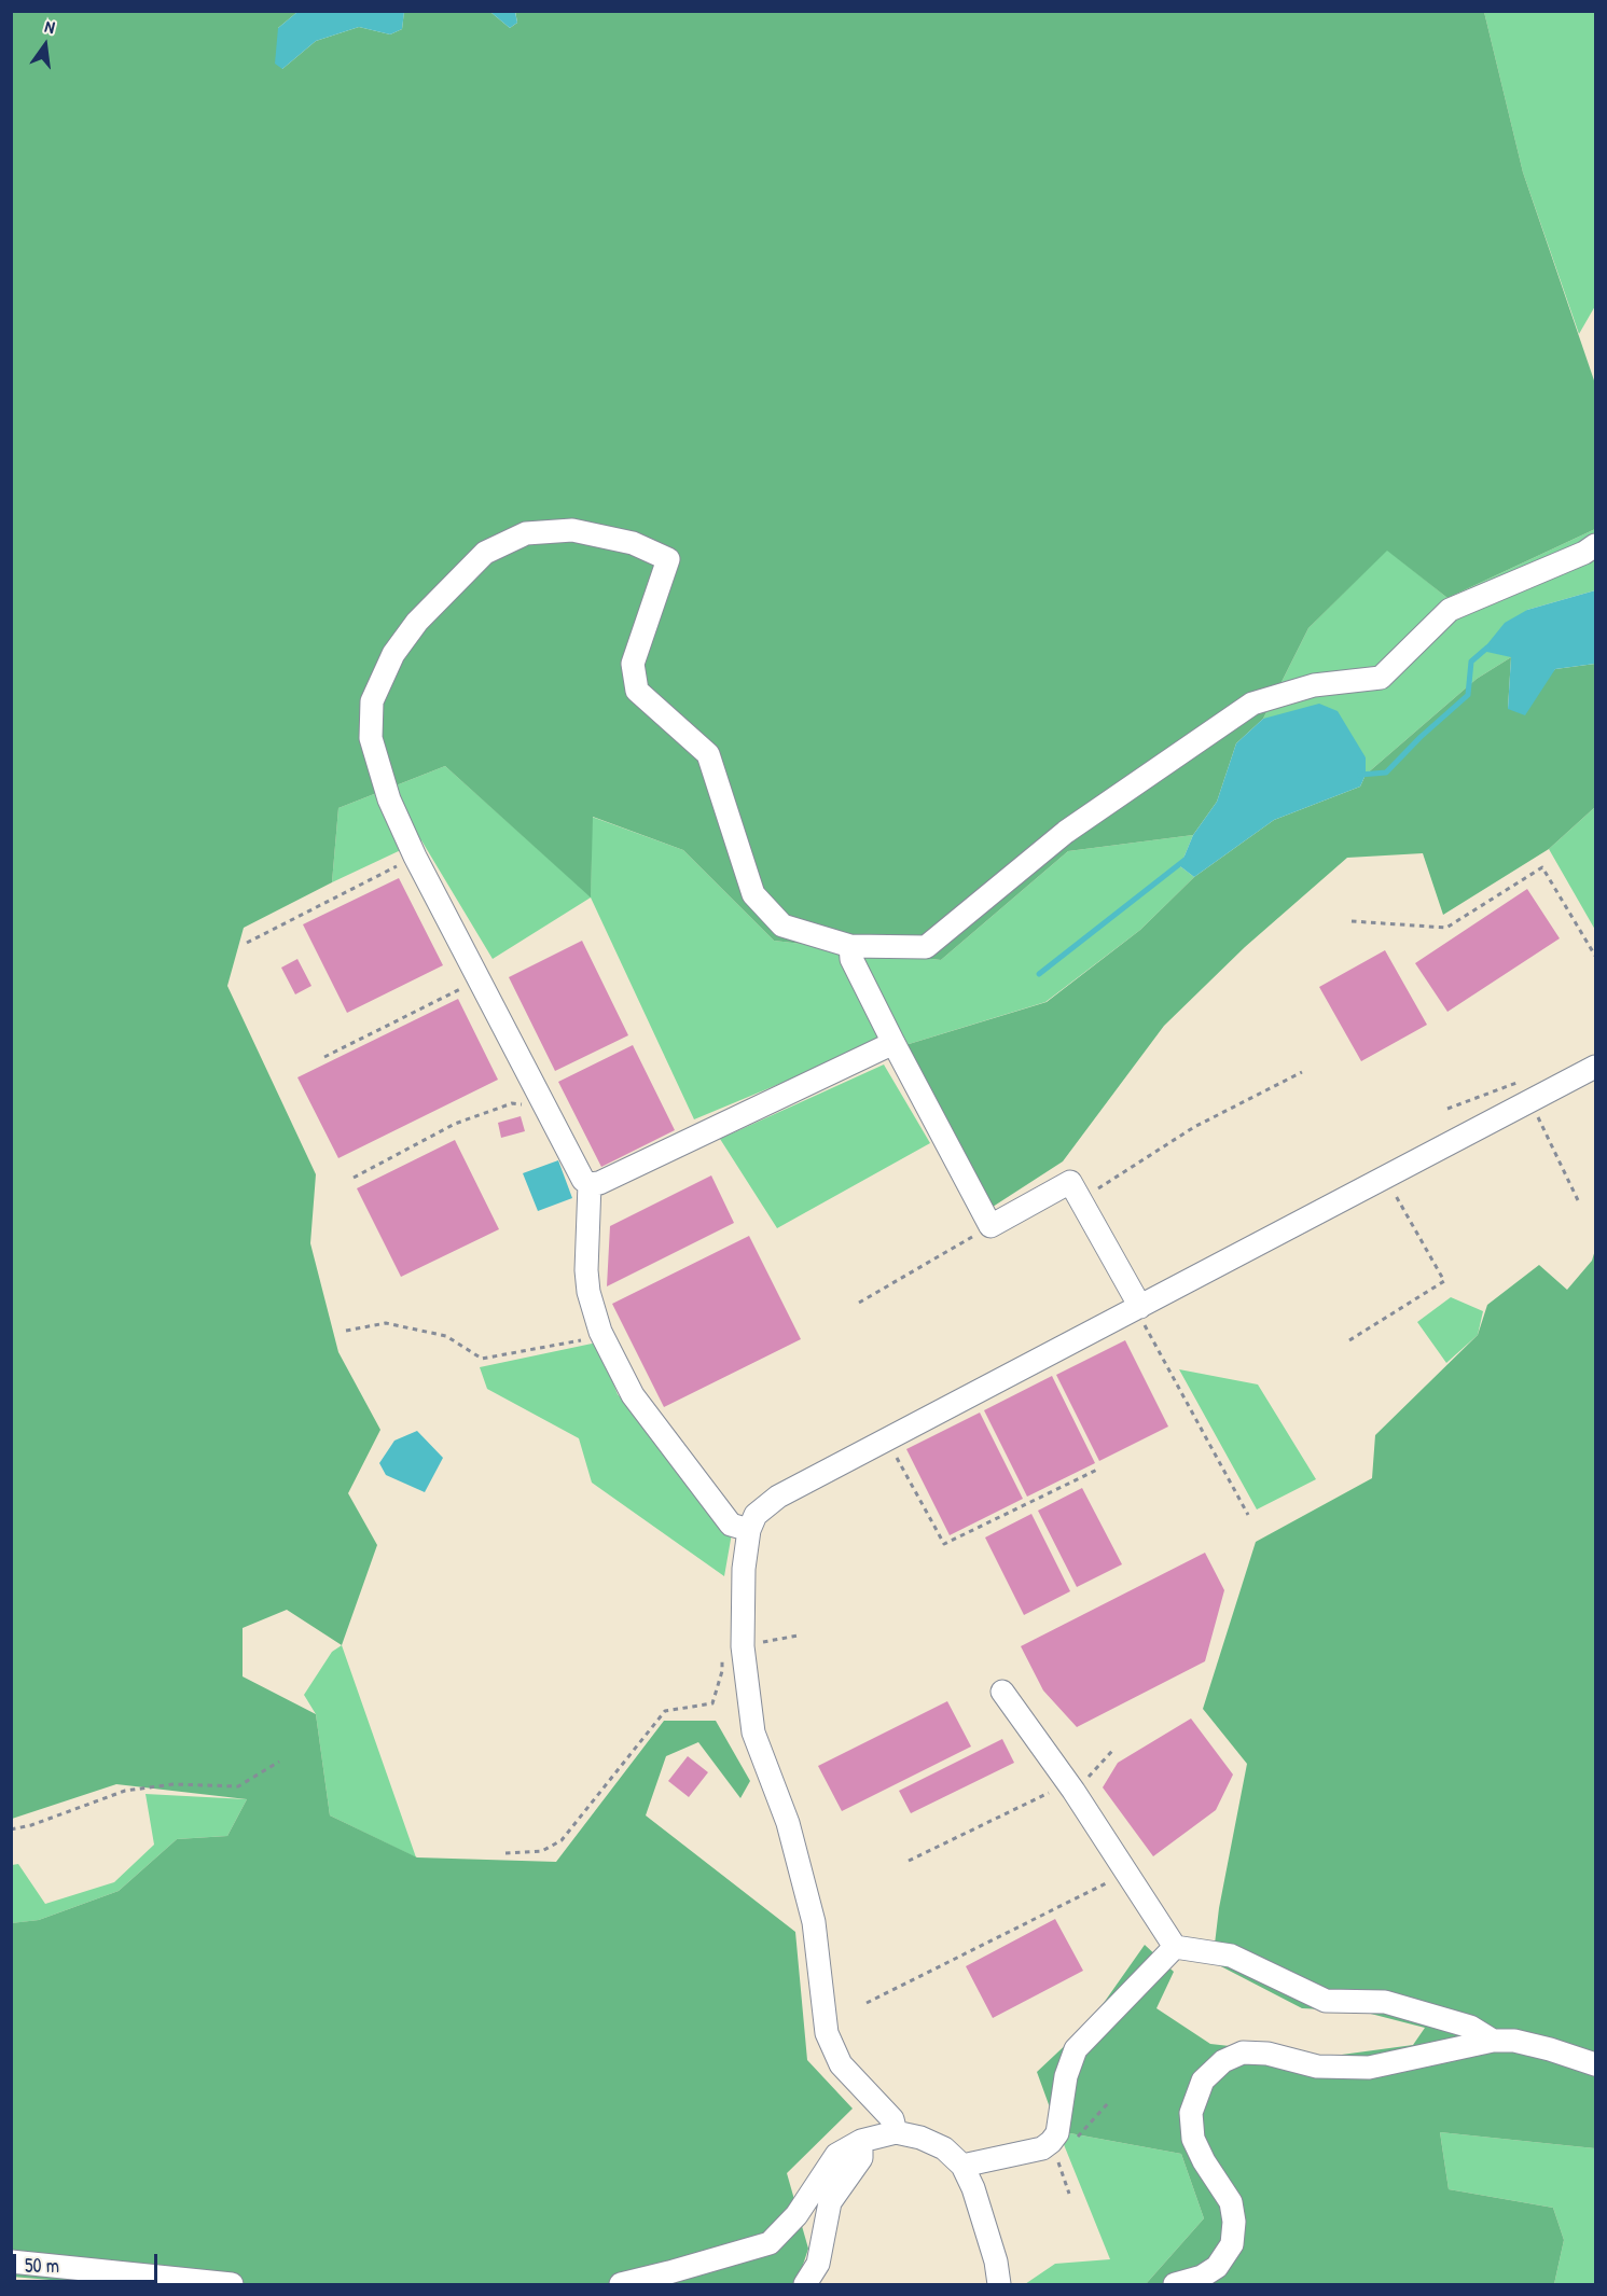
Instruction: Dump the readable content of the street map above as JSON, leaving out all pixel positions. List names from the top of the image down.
{
  "scale_bar": "50 m",
  "north": "top"
}
